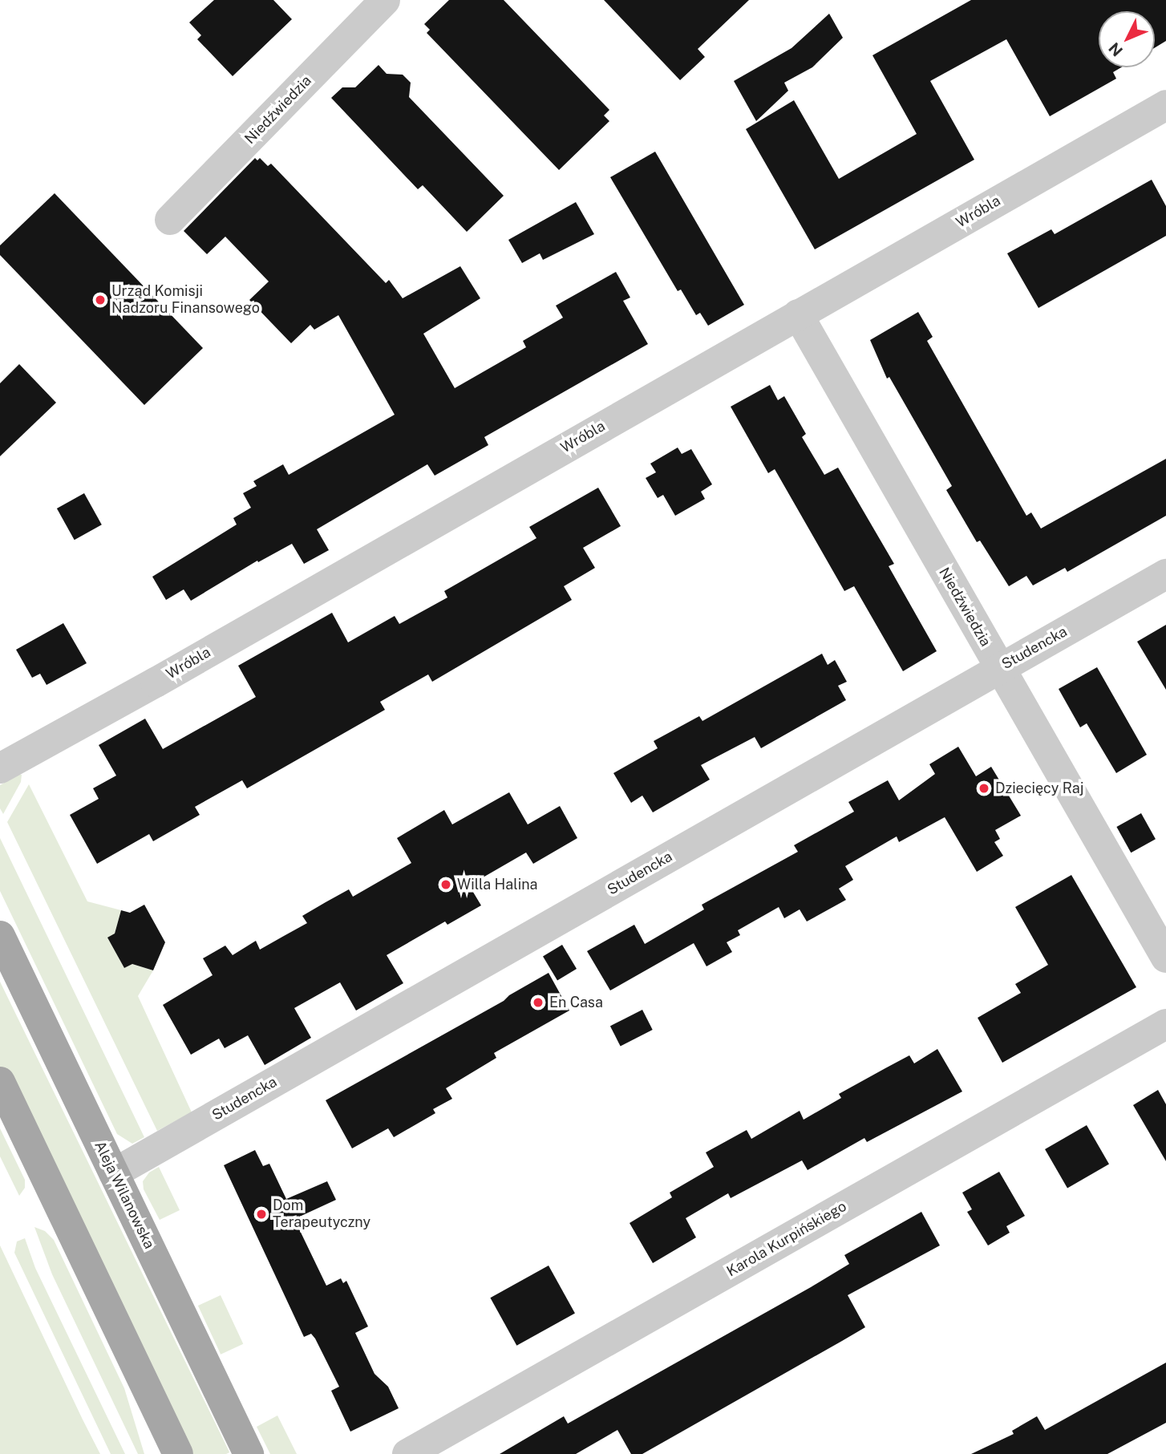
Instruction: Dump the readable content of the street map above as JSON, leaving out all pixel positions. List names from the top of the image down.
{
  "streets": {
    "main road": ["Aleja Wilanowska"],
    "street": [
      "Niedźwiedzia",
      "Wróbla",
      "Studencka",
      "Karola Kurpińskiego"
    ]
  },
  "crossings": [
    ["Niedźwiedzia", "Wróbla"],
    ["Niedźwiedzia", "Studencka"],
    ["Studencka", "Aleja Wilanowska"]
  ],
  "places": [
    "Urząd Komisji Nadzoru Finansowego",
    "Dziecięcy Raj",
    "Willa Halina",
    "En Casa",
    "Dom Terapeutyczny"
  ],
  "north": "bottom left"
}
